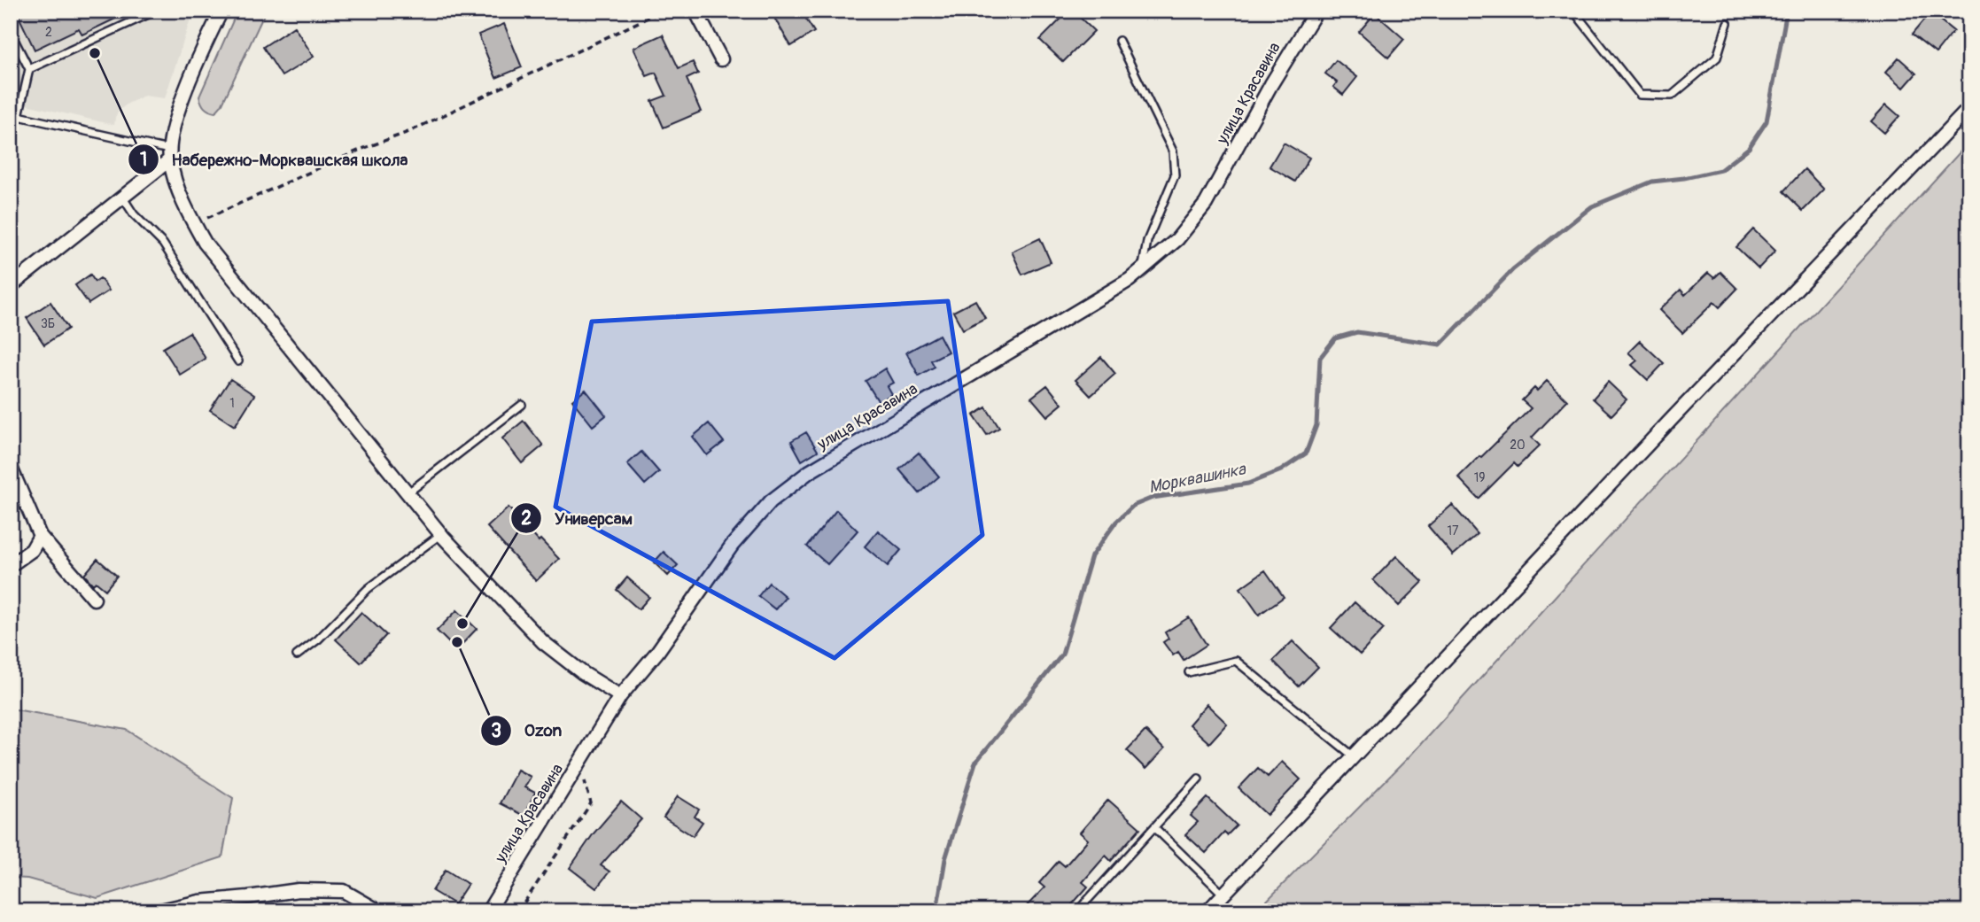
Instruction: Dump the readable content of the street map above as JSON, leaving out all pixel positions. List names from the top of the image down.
{
  "streets": {
    "street": ["улица Красавина"]
  },
  "water": ["Морквашинка"],
  "places": ["Набережно-Морквашская школа", "Универсам", "Ozon"],
  "house_numbers": [
    "2",
    "3Б",
    "1",
    "20",
    "19",
    "17"
  ]
}
